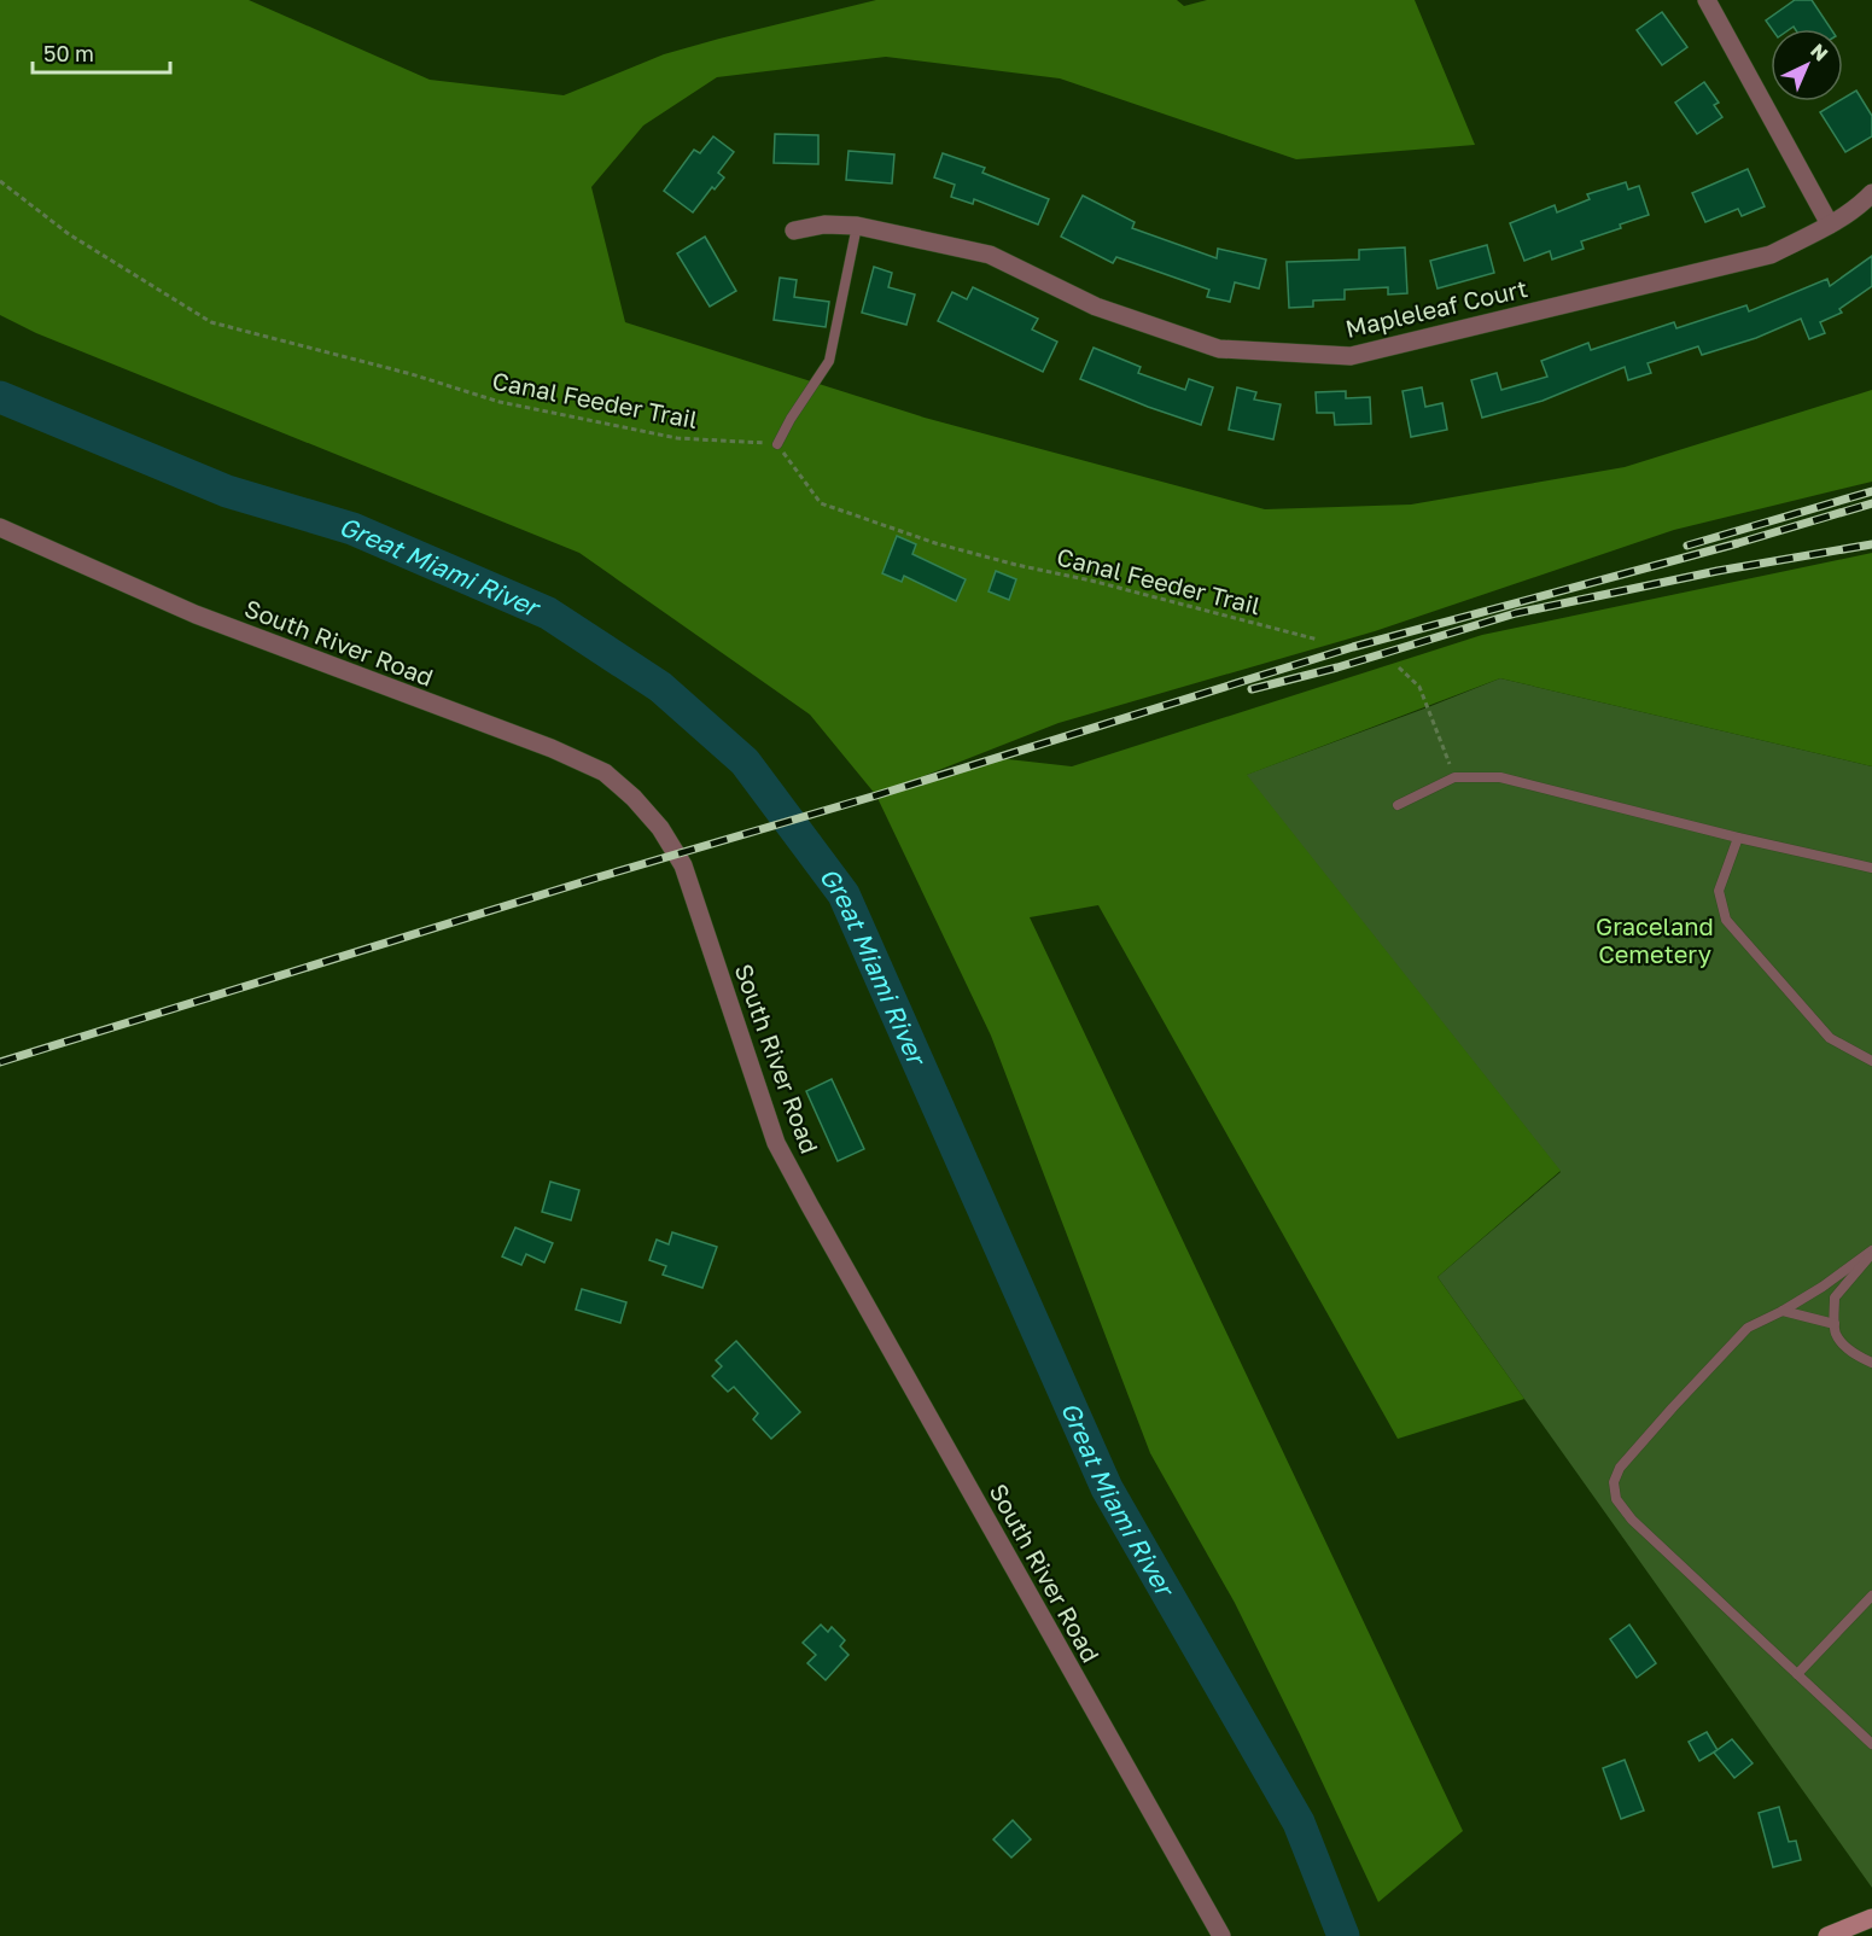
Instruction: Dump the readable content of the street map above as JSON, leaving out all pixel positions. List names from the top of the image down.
{
  "streets": {
    "street": ["Mapleleaf Court", "South River Road"],
    "path": ["Canal Feeder Trail"]
  },
  "water": ["Great Miami River"],
  "parks": ["Graceland Cemetery"],
  "scale_bar": "50 m",
  "north": "top right"
}
